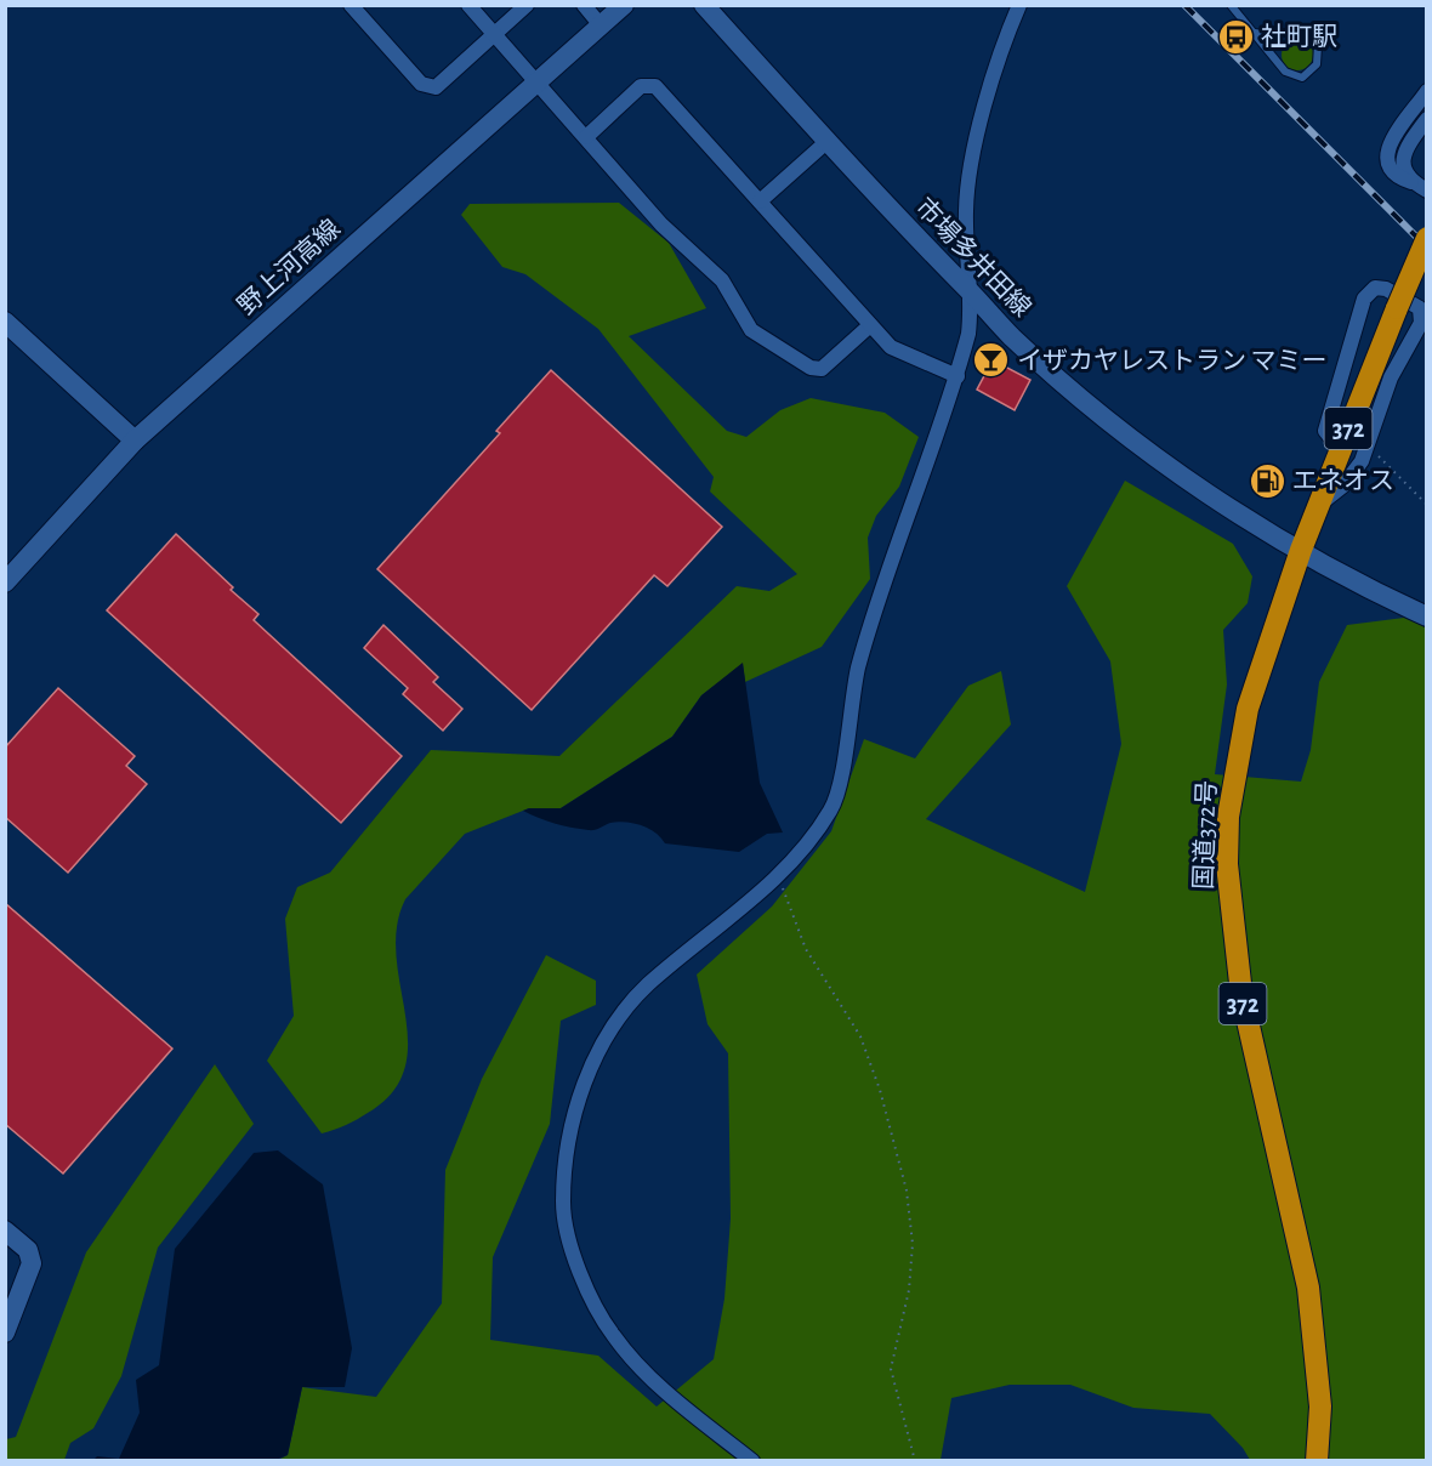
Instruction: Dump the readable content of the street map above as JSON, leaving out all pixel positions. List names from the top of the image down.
{
  "streets": {
    "highway": ["372", "国道372号"],
    "main road": ["市場多井田線", "野上河高線"]
  },
  "crossings": [
    ["市場多井田線", "国道372号"]
  ],
  "places": {
    "bus stop": ["社町駅"],
    "bar": ["イザカヤレストラン マミー"],
    "fuel station": ["エネオス"]
  }
}
